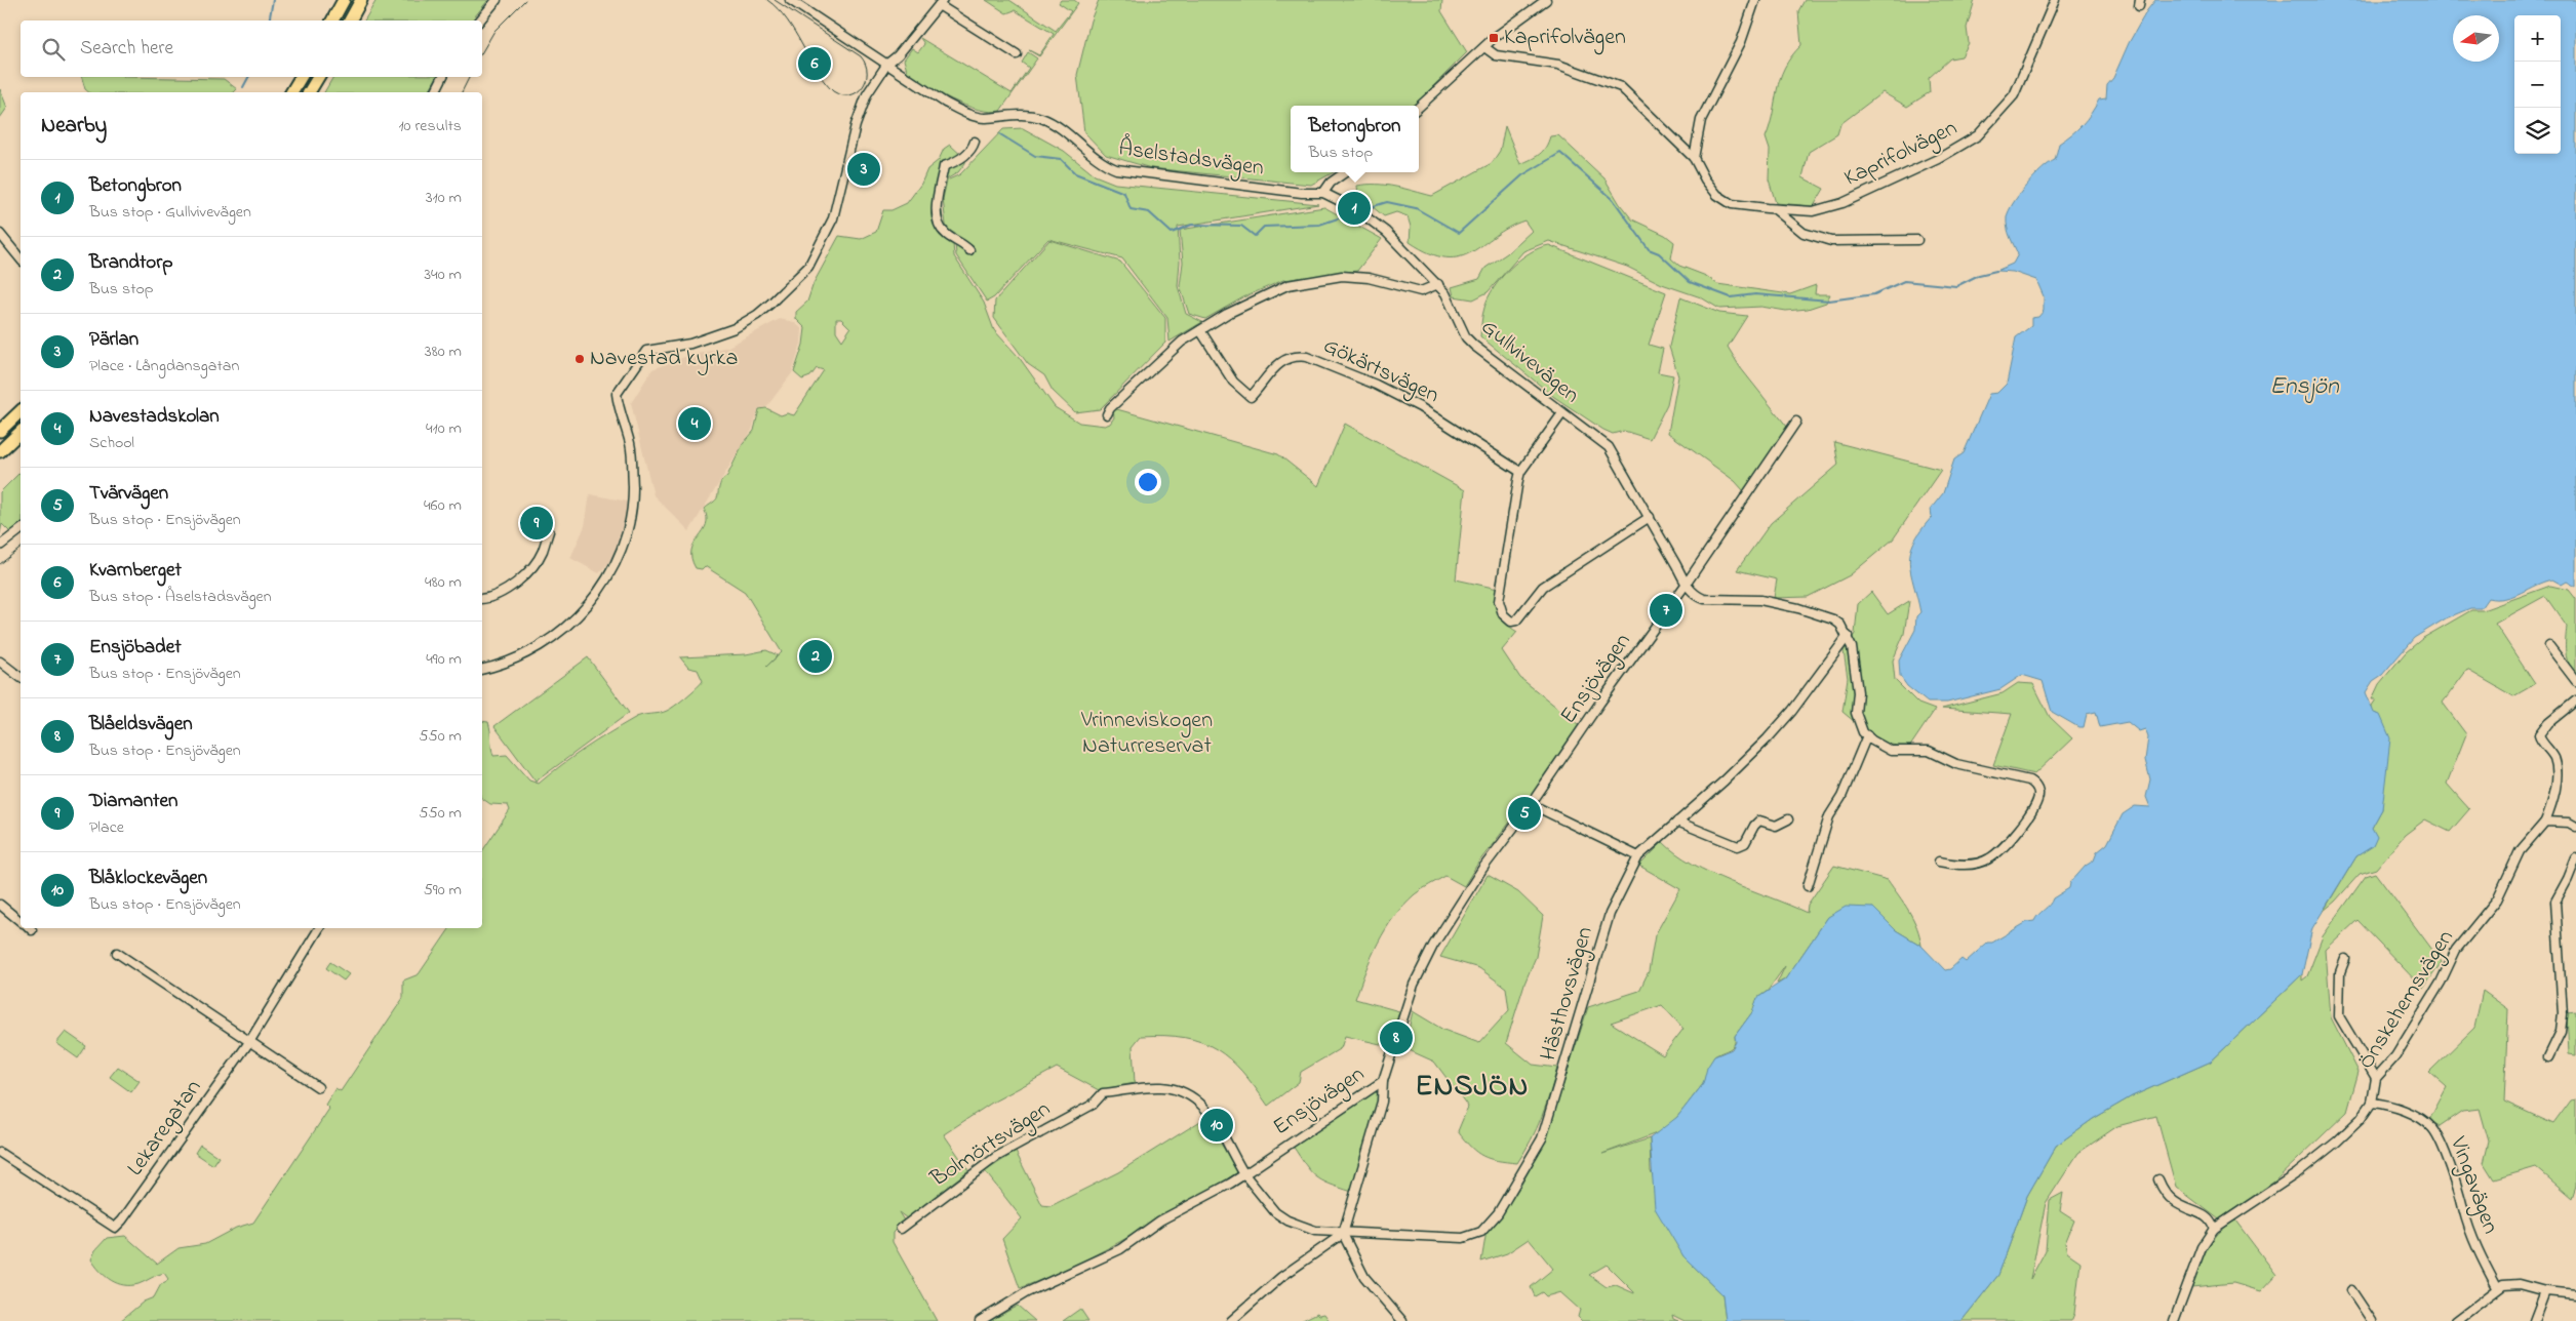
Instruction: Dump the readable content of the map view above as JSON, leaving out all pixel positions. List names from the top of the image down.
{
  "streets": {
    "street": [
      "Kaprifolvägen",
      "Åselstadsvägen",
      "Gullvivevägen",
      "Gökärtsvägen",
      "Ensjövägen",
      "Hästhovsvägen",
      "Önskehemsvägen",
      "Lekaregatan",
      "Bolmörtsvägen",
      "Vingavägen"
    ]
  },
  "crossings": [
    ["Åselstadsvägen", "Gullvivevägen"],
    ["Gullvivevägen", "Ensjövägen"],
    ["Ensjövägen", "Hästhovsvägen"],
    ["Ensjövägen", "Bolmörtsvägen"],
    ["Hästhovsvägen", "Bolmörtsvägen"],
    ["Önskehemsvägen", "Vingavägen"]
  ],
  "districts": ["ENSJÖN"],
  "water": ["Ensjön"],
  "parks": ["Vrinneviskogen Naturreservat"],
  "places": {
    "transit": ["Kaprifolvägen"],
    "other": ["Navestad kyrka"]
  },
  "north": "left",
  "page": {
    "map_buttons": ["+", "−"],
    "search": "Search here",
    "pins": [
      "6",
      "3",
      "1",
      "4",
      "9",
      "7",
      "2",
      "5",
      "8",
      "10"
    ],
    "heading": ["Nearby", "10 results"],
    "popup": ["Betongbron", "Bus stop"],
    "list": [
      {
        "mark": "1",
        "name": "Betongbron",
        "note": "Bus stop · Gullvivevägen",
        "value": "310 m"
      },
      {
        "mark": "2",
        "name": "Brandtorp",
        "note": "Bus stop",
        "value": "340 m"
      },
      {
        "mark": "3",
        "name": "Pärlan",
        "note": "Place · Långdansgatan",
        "value": "380 m"
      },
      {
        "mark": "4",
        "name": "Navestadskolan",
        "note": "School",
        "value": "410 m"
      },
      {
        "mark": "5",
        "name": "Tvärvägen",
        "note": "Bus stop · Ensjövägen",
        "value": "460 m"
      },
      {
        "mark": "6",
        "name": "Kvarnberget",
        "note": "Bus stop · Åselstadsvägen",
        "value": "480 m"
      },
      {
        "mark": "7",
        "name": "Ensjöbadet",
        "note": "Bus stop · Ensjövägen",
        "value": "490 m"
      },
      {
        "mark": "8",
        "name": "Blåeldsvägen",
        "note": "Bus stop · Ensjövägen",
        "value": "550 m"
      },
      {
        "mark": "9",
        "name": "Diamanten",
        "note": "Place",
        "value": "550 m"
      },
      {
        "mark": "10",
        "name": "Blåklockevägen",
        "note": "Bus stop · Ensjövägen",
        "value": "590 m"
      }
    ]
  }
}
